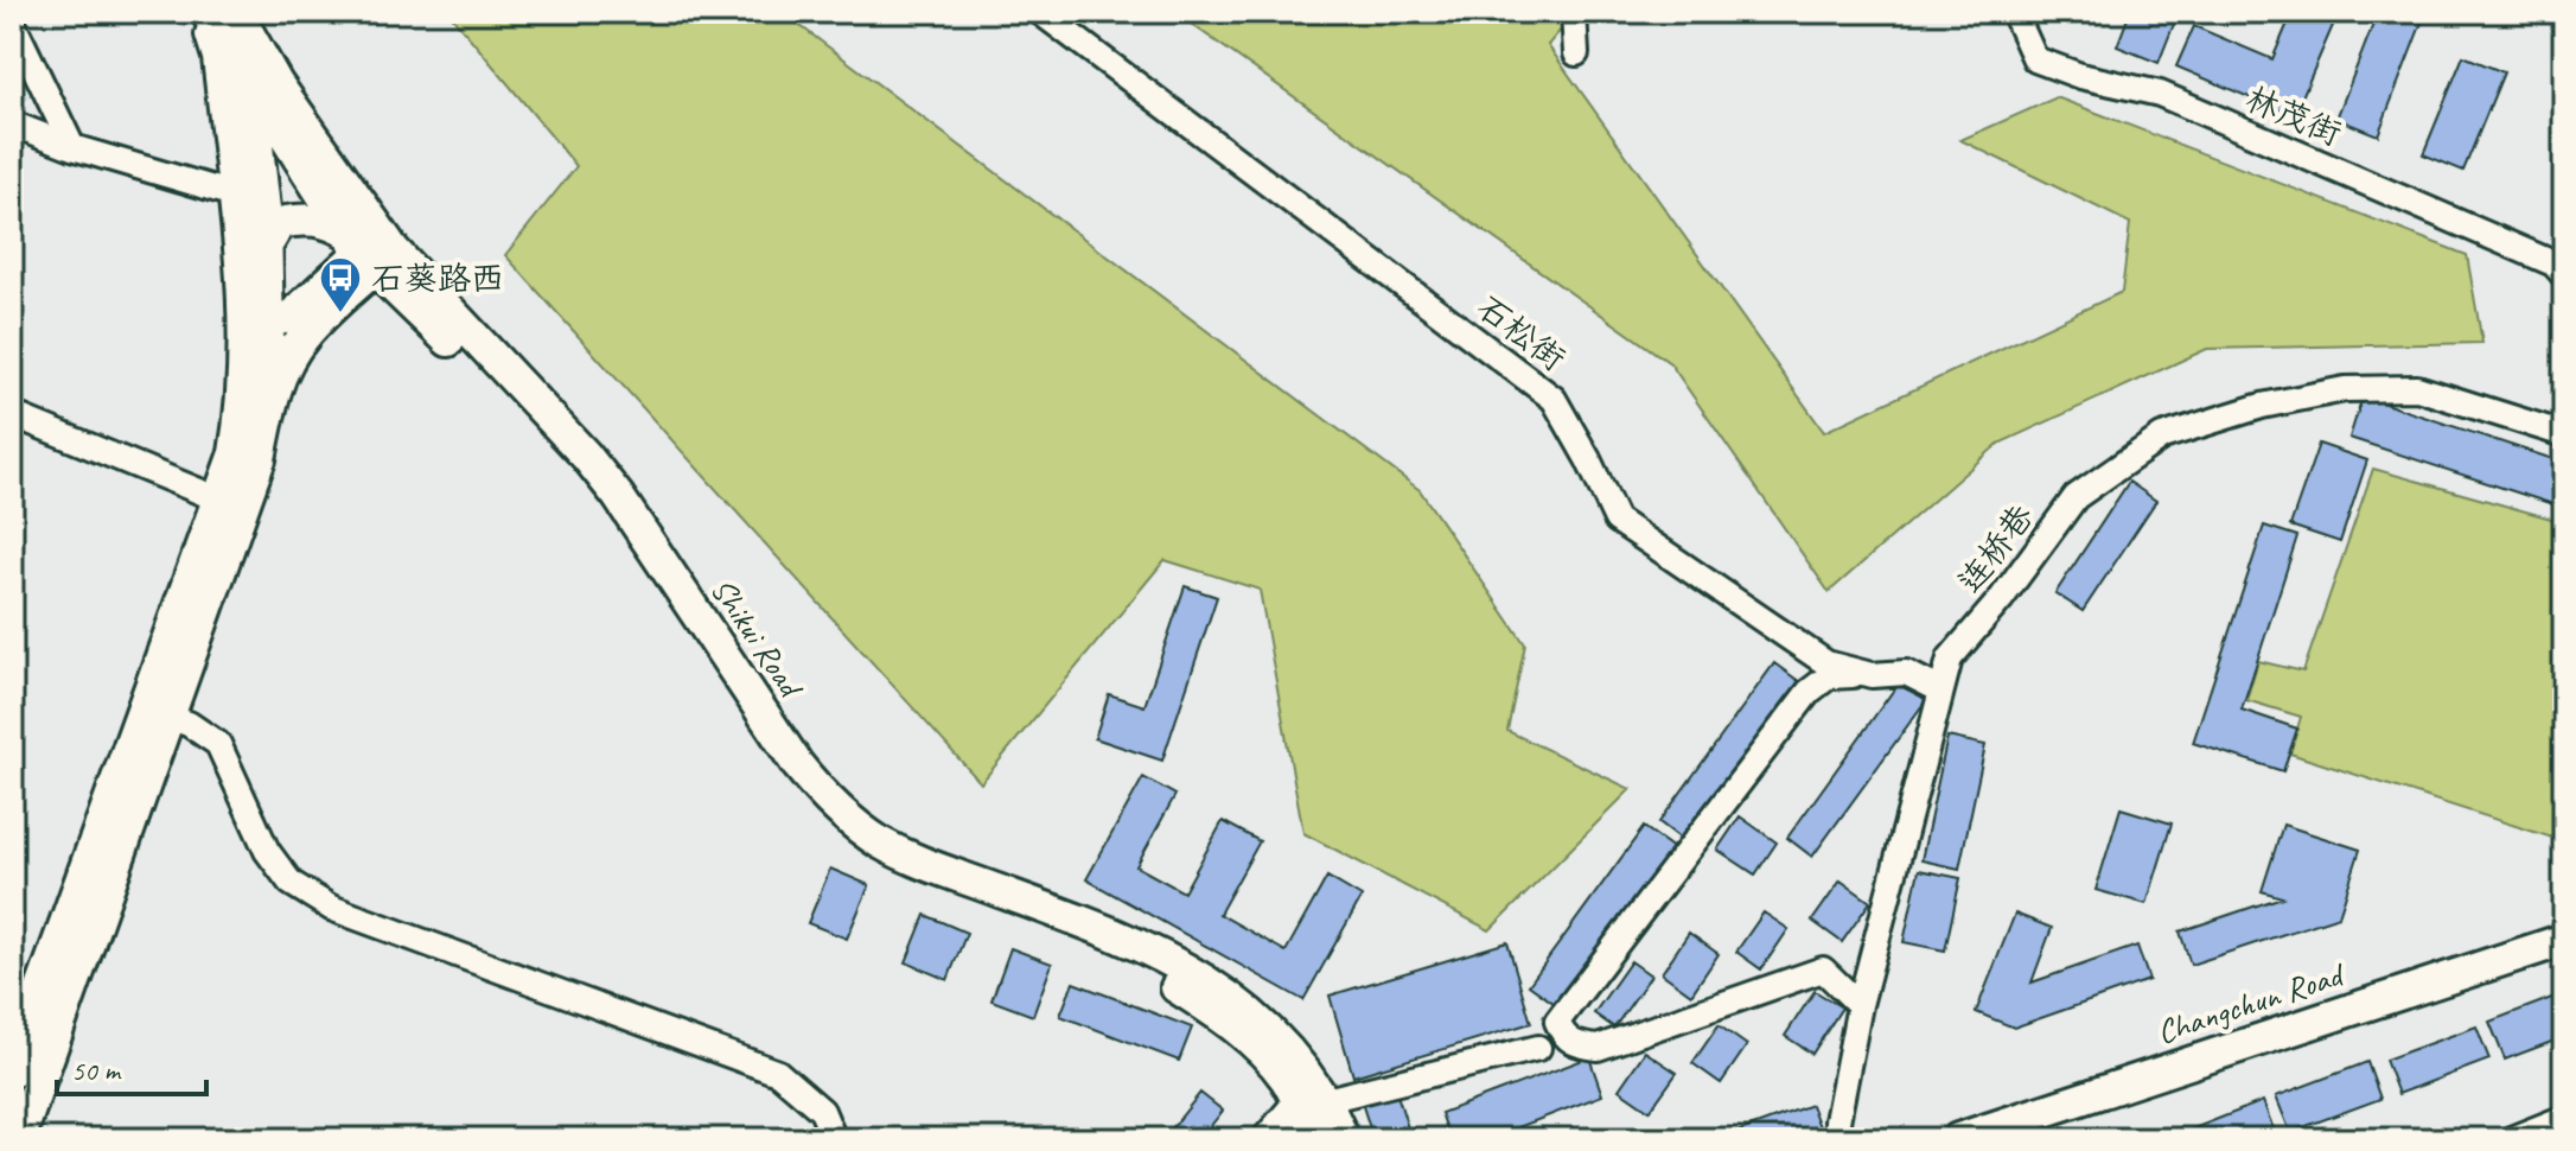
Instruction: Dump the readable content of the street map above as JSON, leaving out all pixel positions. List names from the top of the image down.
{
  "streets": {
    "main road": ["Shikui Road", "Changchun Road"],
    "street": ["林茂街", "石松街", "连桥巷"]
  },
  "crossings": [
    ["石松街", "连桥巷"]
  ],
  "places": {
    "bus stop": ["石葵路西"]
  },
  "scale_bar": "50 m"
}
